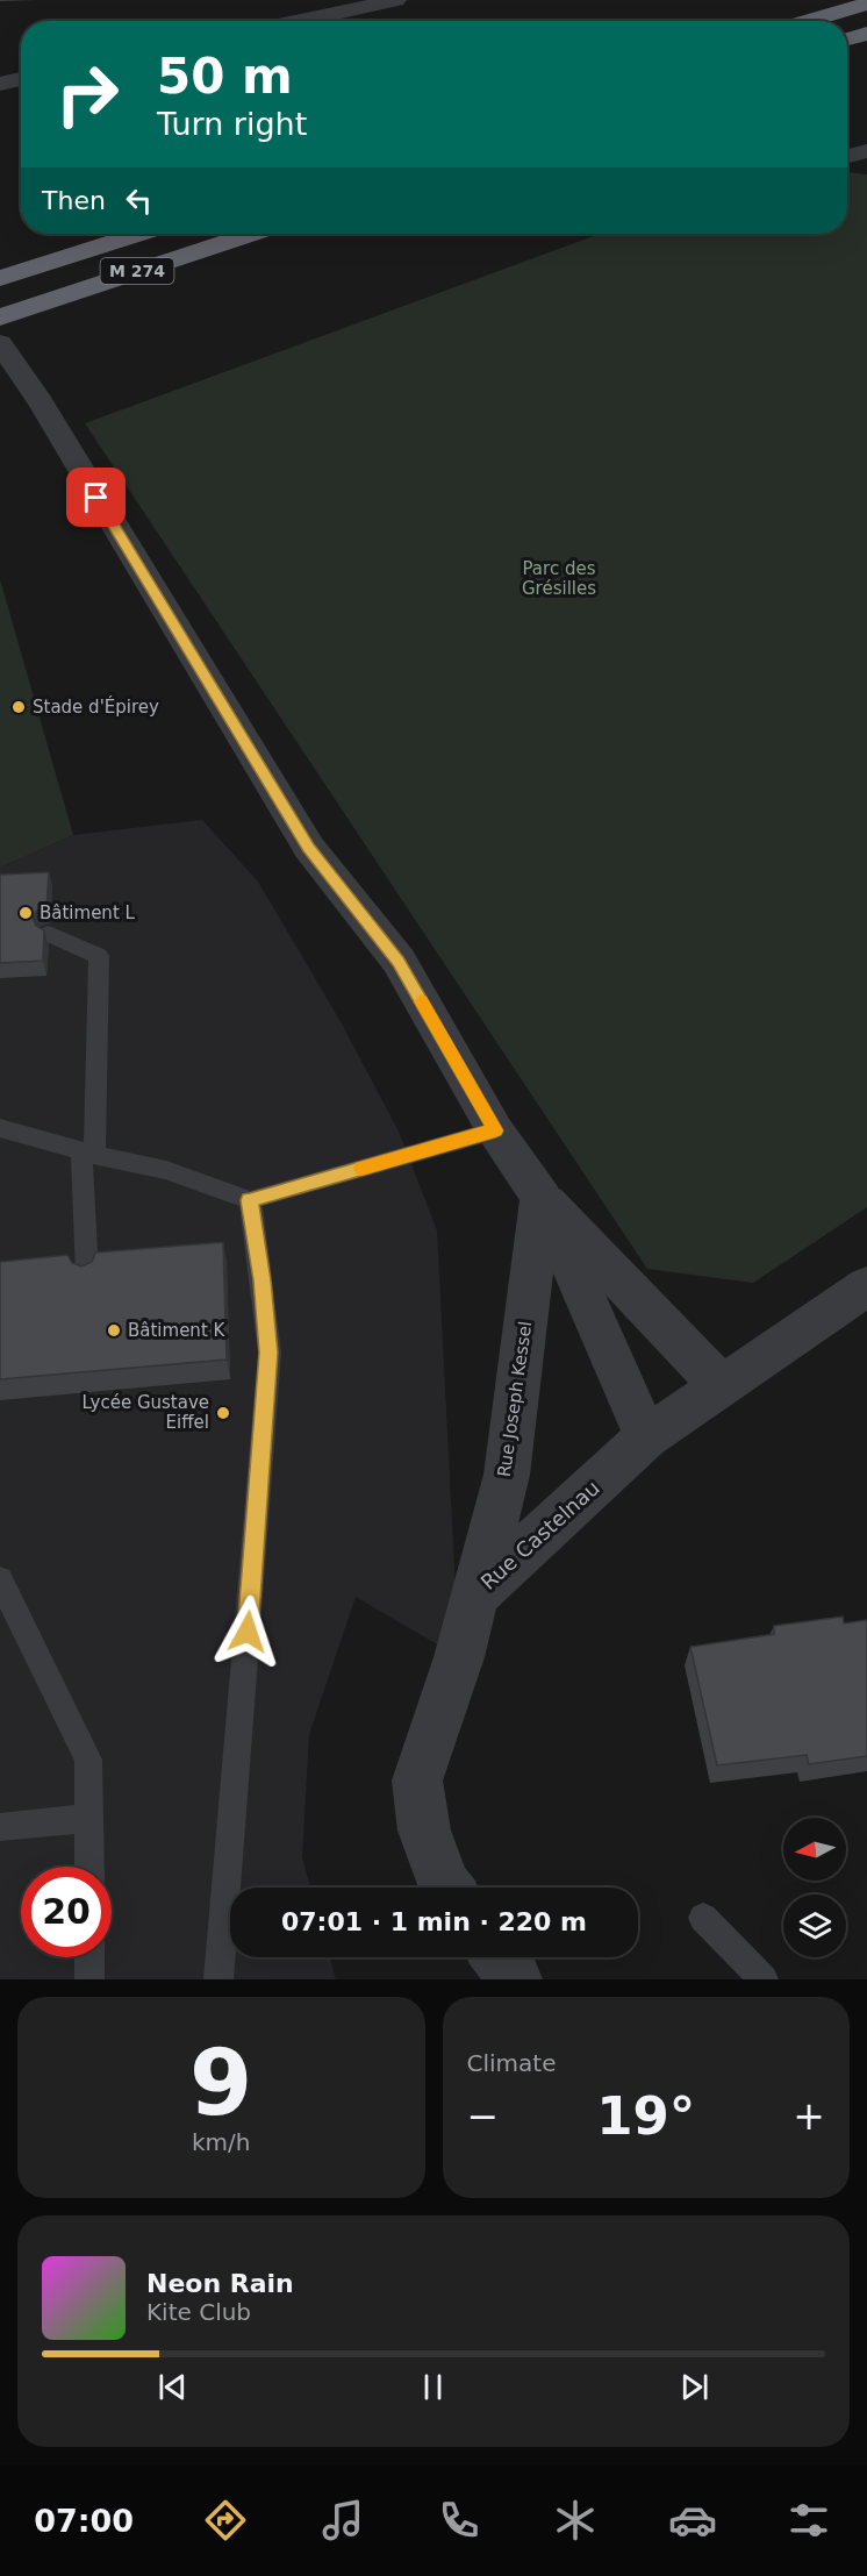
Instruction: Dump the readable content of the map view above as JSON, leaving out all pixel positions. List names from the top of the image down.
{
  "streets": {
    "highway": ["M 274"],
    "street": ["Rue Joseph Kessel", "Rue Castelnau"]
  },
  "crossings": [
    ["Rue Joseph Kessel", "Rue Castelnau"]
  ],
  "parks": ["Parc des Grésilles"],
  "places": [
    "Stade d'Épirey",
    "Bâtiment L",
    "Bâtiment K",
    "Lycée Gustave Eiffel"
  ],
  "north": "left",
  "page": {
    "turn": ["50 m", "Turn right"],
    "then": "Then",
    "limit": "20",
    "trip": "07:01 · 1 min · 220 m",
    "tile": [
      ["9", "km/h"],
      "Climate"
    ],
    "heat": ["−", "19°", "+"],
    "song": ["Neon Rain", "Kite Club"],
    "tabs": "07:00"
  }
}
